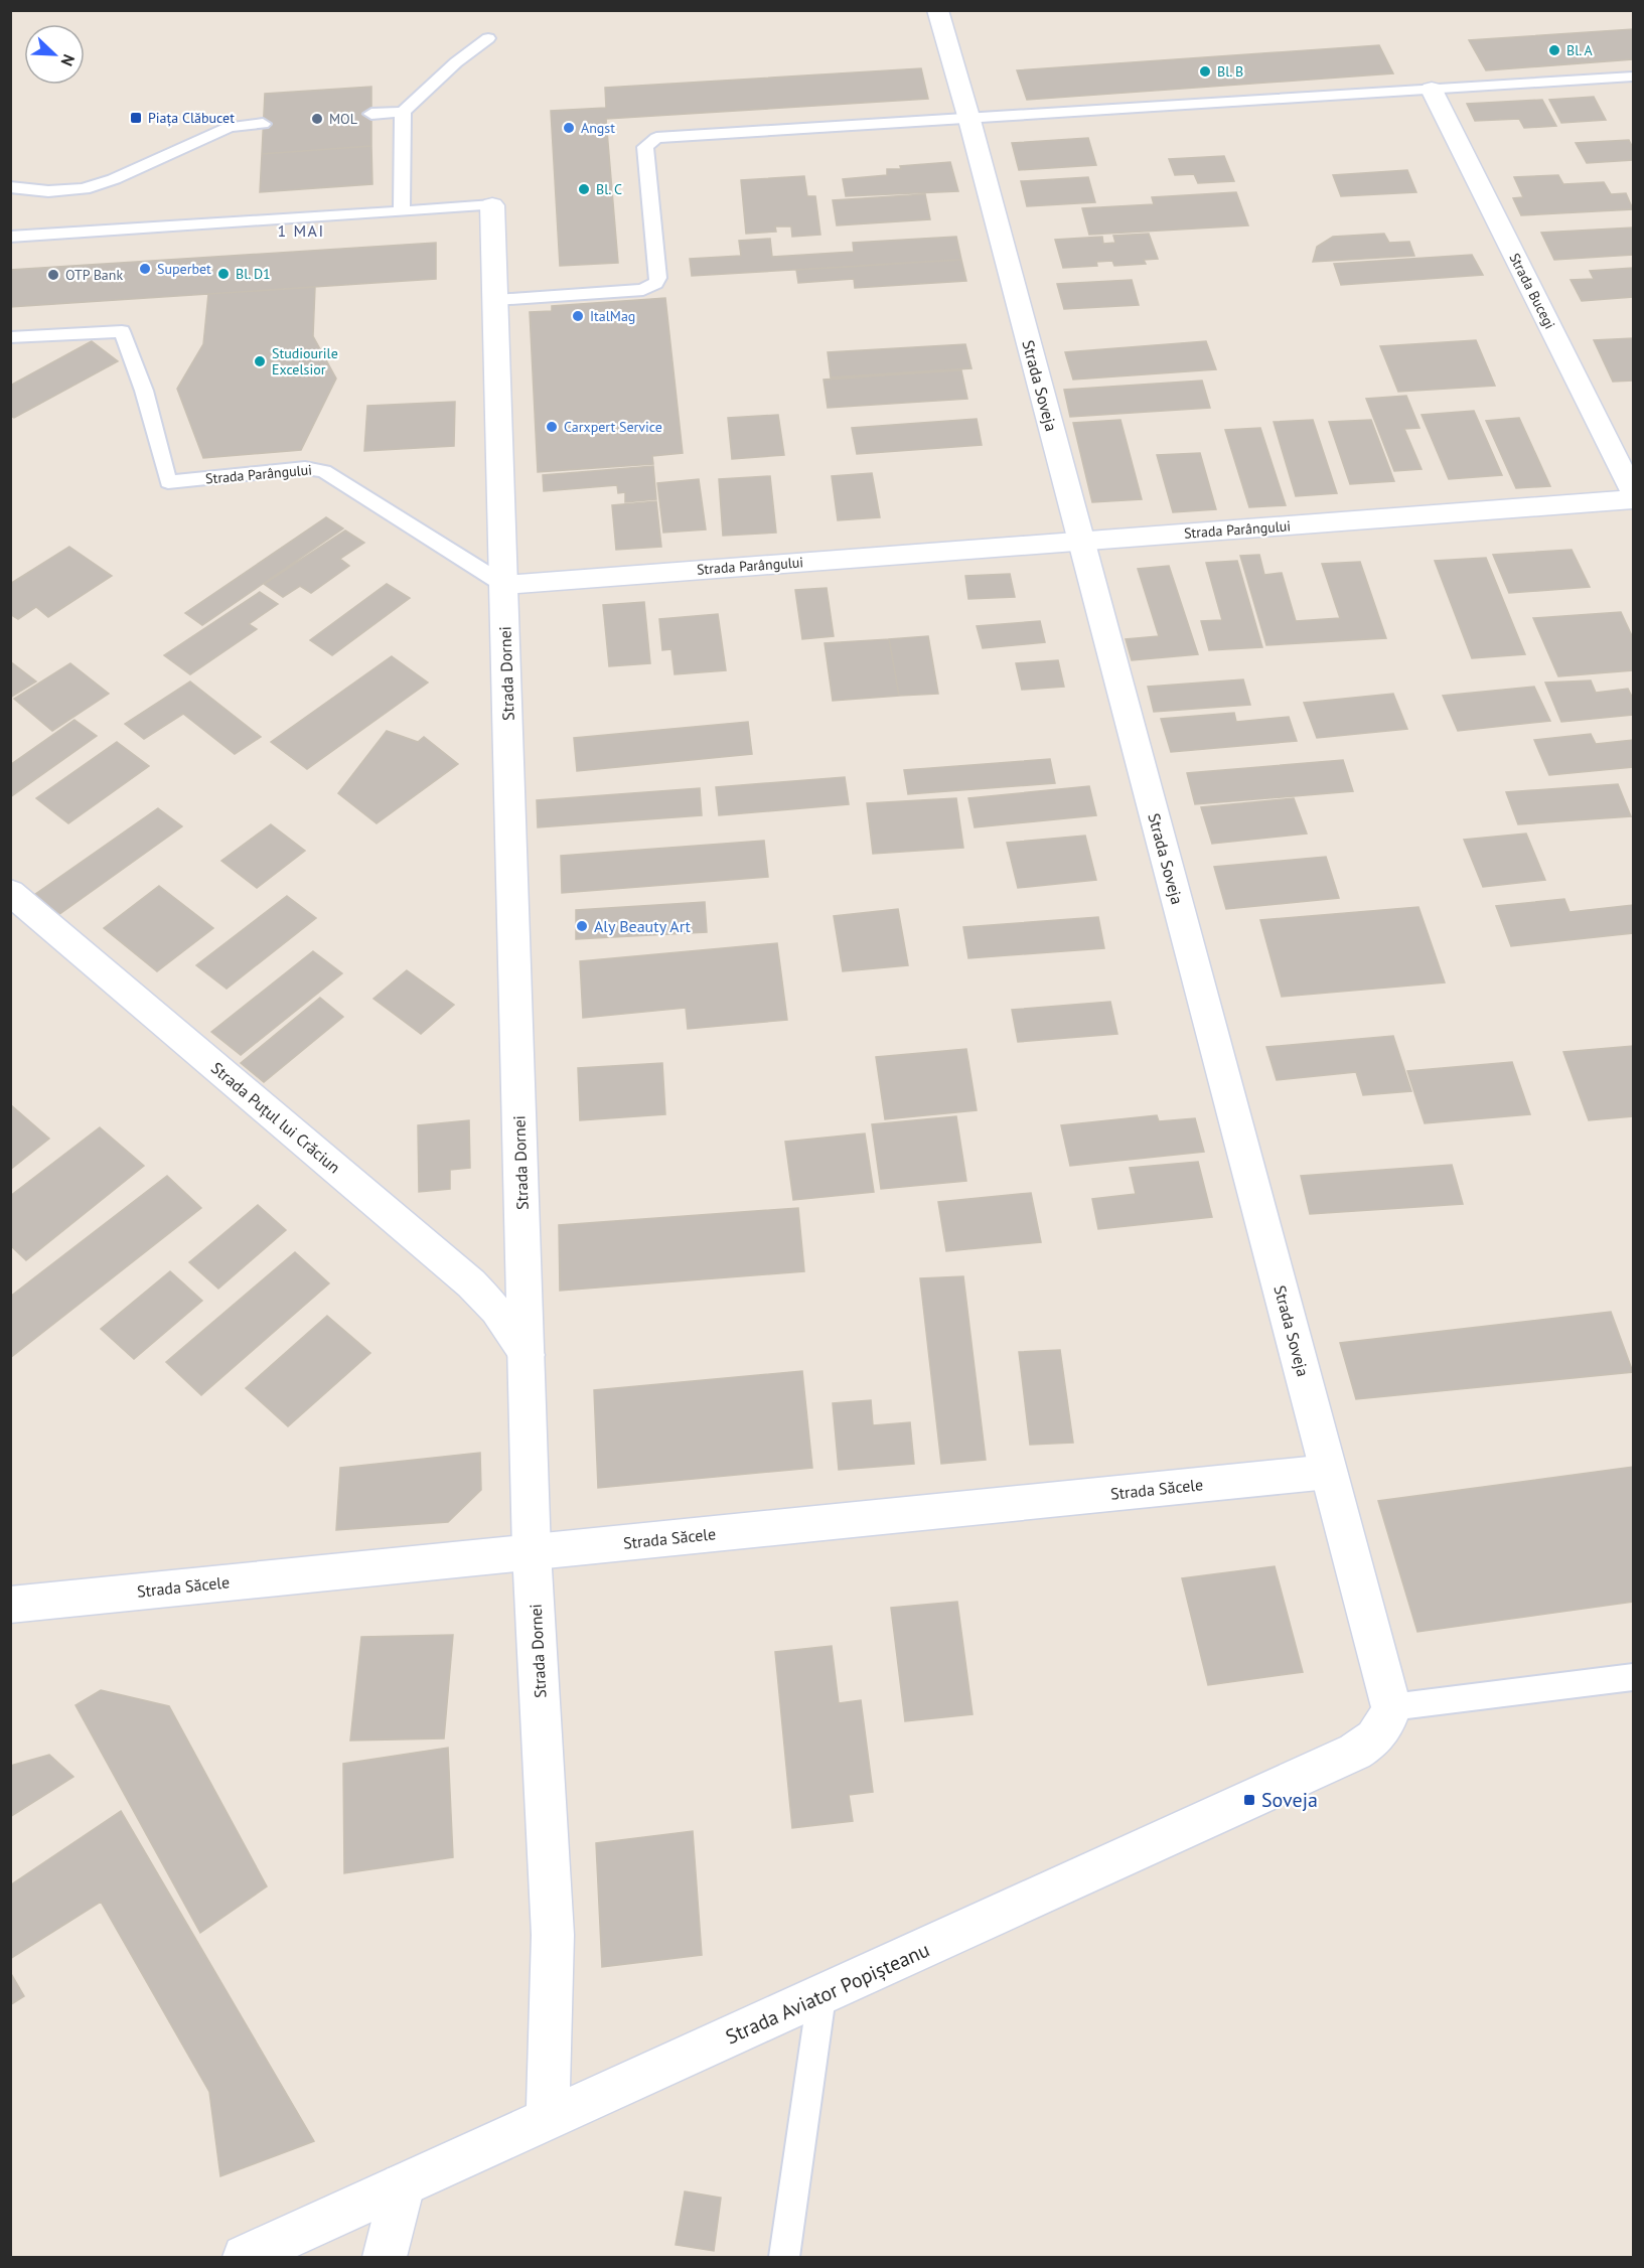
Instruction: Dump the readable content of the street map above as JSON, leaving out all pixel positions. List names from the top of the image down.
{
  "streets": {
    "street": [
      "Strada Bucegi",
      "Strada Soveja",
      "Strada Parângului",
      "Strada Dornei",
      "Strada Puțul lui Crăciun",
      "Strada Săcele",
      "Strada Aviator Popișteanu"
    ]
  },
  "crossings": [
    ["Strada Soveja", "Strada Parângului"],
    ["Strada Soveja", "Strada Săcele"],
    ["Strada Soveja", "Strada Aviator Popișteanu"],
    ["Strada Parângului", "Strada Dornei"],
    ["Strada Dornei", "Strada Puțul lui Crăciun"],
    ["Strada Dornei", "Strada Săcele"],
    ["Strada Dornei", "Strada Aviator Popișteanu"]
  ],
  "districts": ["1 MAI"],
  "places": {
    "other": [
      "Bl. A",
      "Bl. B",
      "MOL",
      "Angst",
      "Bl. C",
      "Superbet",
      "Bl. D1",
      "OTP Bank",
      "ItalMag",
      "Studiourile Excelsior",
      "Carxpert Service",
      "Aly Beauty Art"
    ],
    "transit": ["Piața Clăbucet", "Soveja"]
  },
  "north": "bottom right"
}
